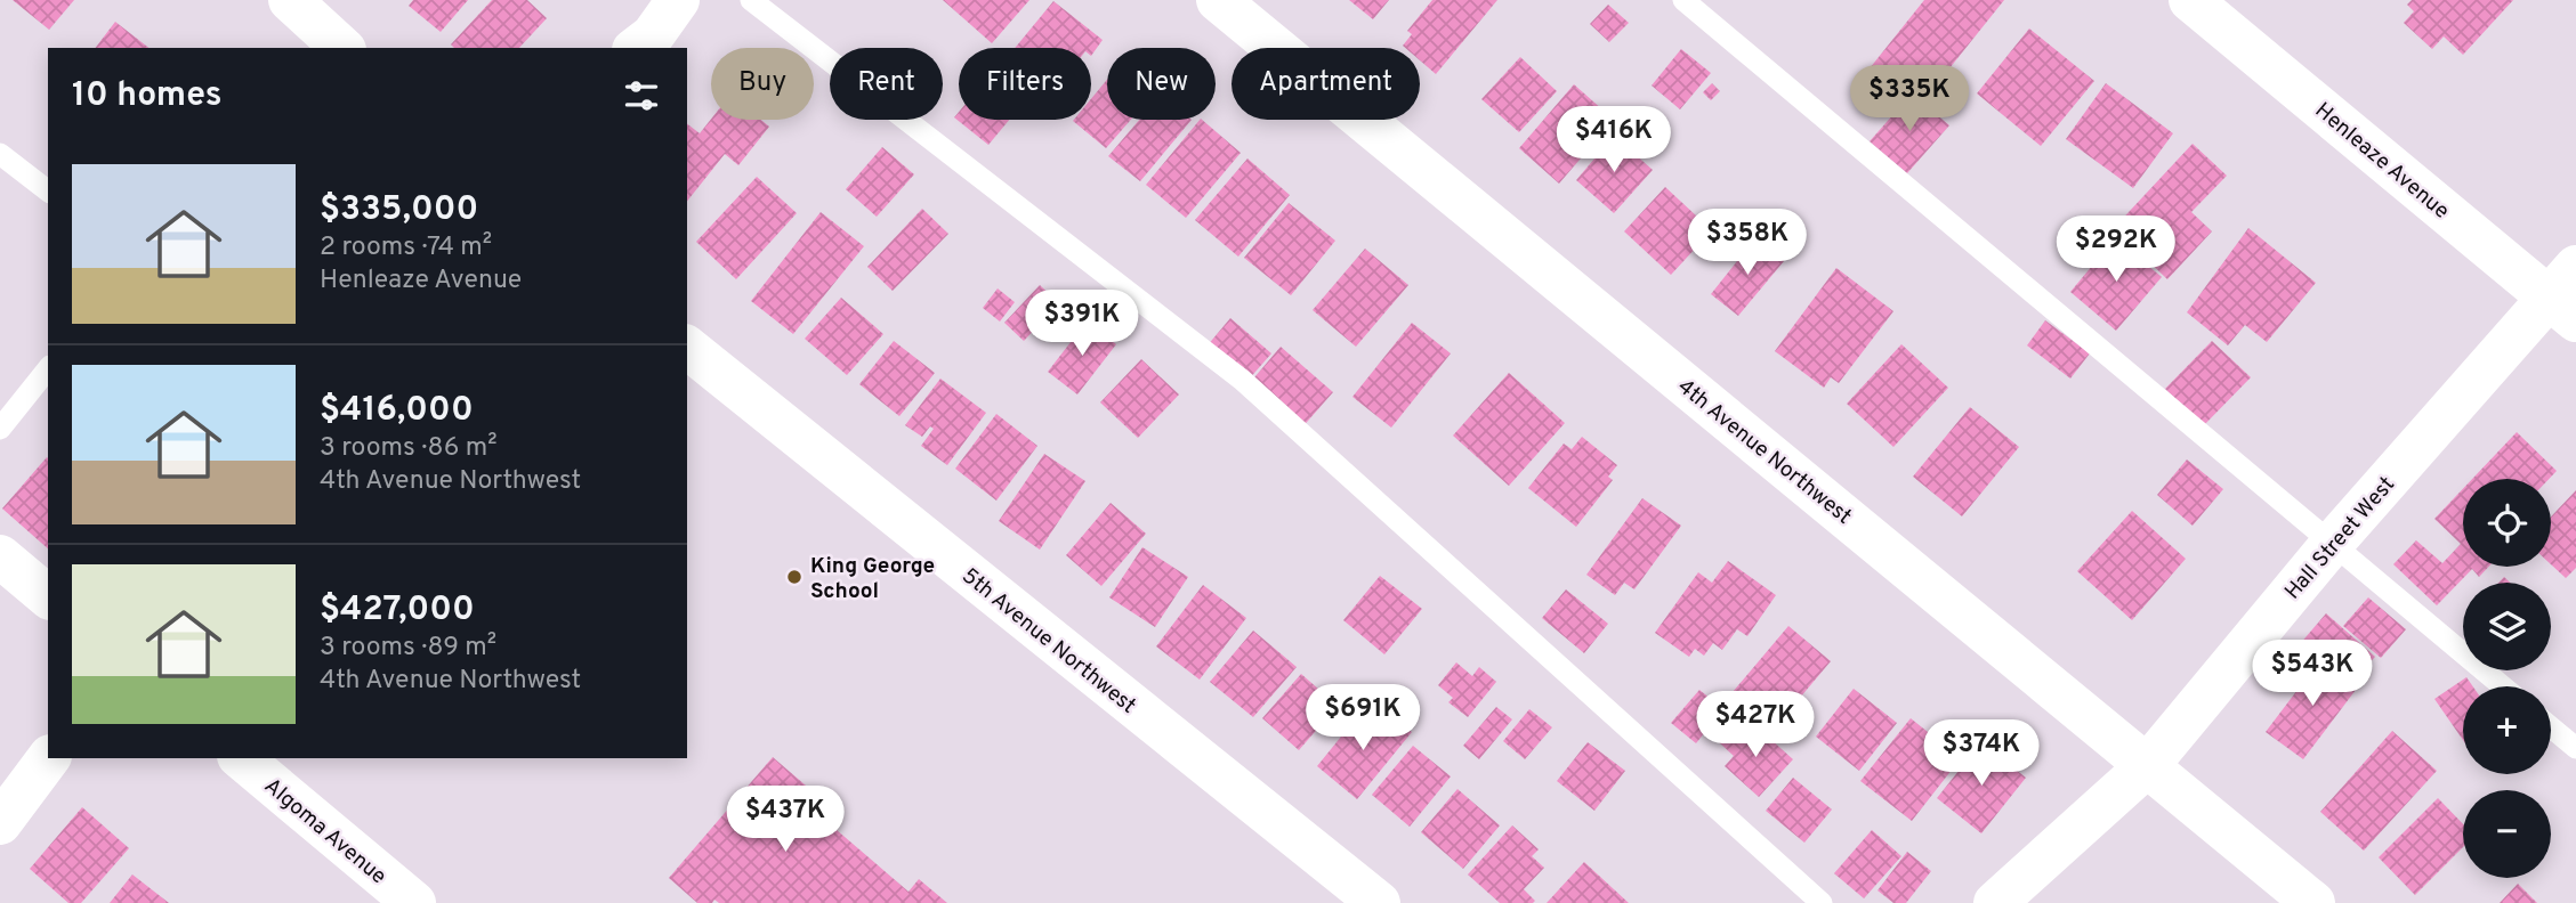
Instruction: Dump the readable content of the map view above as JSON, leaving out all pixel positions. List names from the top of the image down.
{
  "streets": {
    "street": [
      "Henleaze Avenue",
      "4th Avenue Northwest",
      "Hall Street West",
      "5th Avenue Northwest",
      "Algoma Avenue"
    ]
  },
  "crossings": [
    ["Henleaze Avenue", "Hall Street West"],
    ["4th Avenue Northwest", "Hall Street West"]
  ],
  "places": ["King George School"],
  "page": {
    "chip": [
      "Buy",
      "Rent",
      "Filters",
      "New",
      "Apartment"
    ],
    "heading": "10 homes",
    "price": [
      "$335K",
      "$416K",
      "$358K",
      "$292K",
      "$391K",
      "$543K",
      "$691K",
      "$427K",
      "$374K",
      "$437K"
    ],
    "list": [
      {
        "name": "$335,000",
        "note": "2 rooms · 74 m² · Henleaze Avenue"
      },
      {
        "name": "$416,000",
        "note": "3 rooms · 86 m² · 4th Avenue Northwest"
      },
      {
        "name": "$427,000",
        "note": "3 rooms · 89 m² · 4th Avenue Northwest"
      }
    ],
    "map_buttons": ["+", "−"]
  }
}
